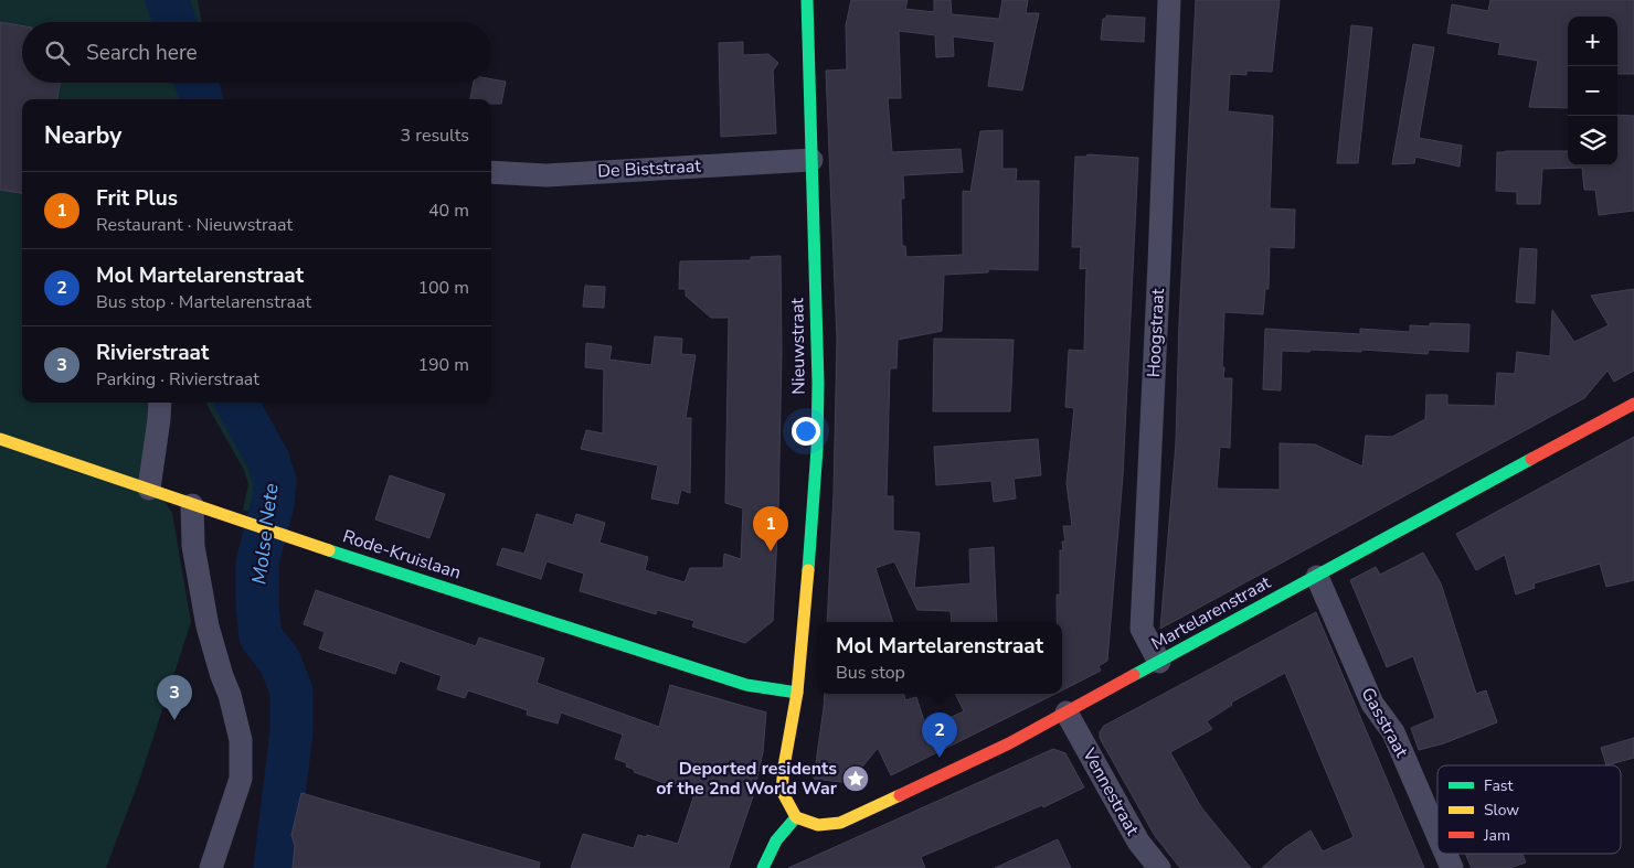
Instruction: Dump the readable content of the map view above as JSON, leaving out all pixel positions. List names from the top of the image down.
{
  "streets": {
    "main road": ["Nieuwstraat", "Rode-Kruislaan", "Martelarenstraat"],
    "street": [
      "De Biststraat",
      "Hoogstraat",
      "Gasstraat",
      "Vennestraat"
    ]
  },
  "crossings": [
    ["De Biststraat", "Nieuwstraat"],
    ["Hoogstraat", "Martelarenstraat"],
    ["Nieuwstraat", "Rode-Kruislaan"],
    ["Nieuwstraat", "Martelarenstraat"],
    ["Martelarenstraat", "Gasstraat"],
    ["Martelarenstraat", "Vennestraat"]
  ],
  "water": ["Molse Nete"],
  "places": {
    "place": ["Deported residents of the 2nd World War"]
  },
  "legend": ["Fast", "Slow", "Jam"],
  "page": {
    "map_buttons": ["+", "−"],
    "search": "Search here",
    "heading": ["Nearby", "3 results"],
    "list": [
      {
        "mark": "1",
        "name": "Frit Plus",
        "note": "Restaurant · Nieuwstraat",
        "value": "40 m"
      },
      {
        "mark": "2",
        "name": "Mol Martelarenstraat",
        "note": "Bus stop · Martelarenstraat",
        "value": "100 m"
      },
      {
        "mark": "3",
        "name": "Rivierstraat",
        "note": "Parking · Rivierstraat",
        "value": "190 m"
      }
    ],
    "pins": ["1", "3", "2"],
    "popup": ["Mol Martelarenstraat", "Bus stop"]
  }
}
